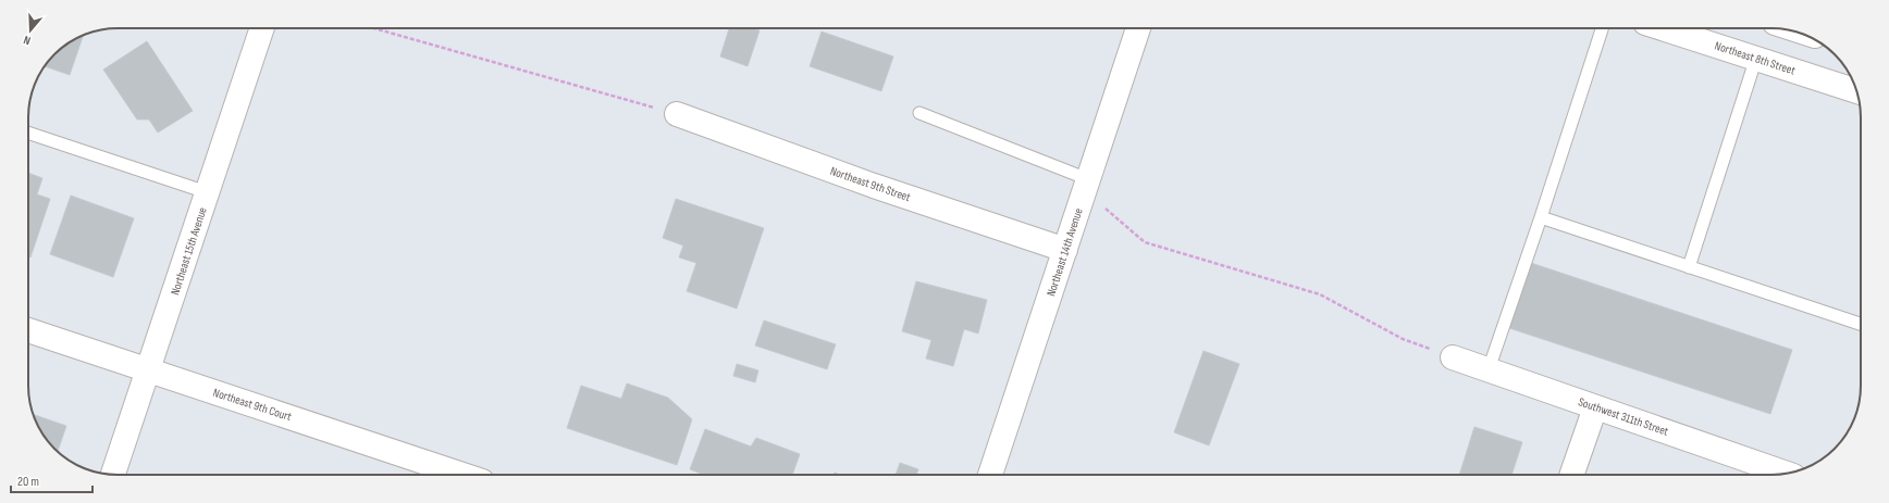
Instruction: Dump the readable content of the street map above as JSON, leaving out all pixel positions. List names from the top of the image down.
{
  "streets": {
    "street": [
      "Northeast 8th Street",
      "Northeast 9th Street",
      "Northeast 15th Avenue",
      "Northeast 14th Avenue",
      "Northeast 9th Court",
      "Southwest 311th Street"
    ]
  },
  "crossings": [
    ["Northeast 9th Street", "Northeast 14th Avenue"],
    ["Northeast 15th Avenue", "Northeast 9th Court"]
  ],
  "scale_bar": "20 m",
  "north": "bottom"
}
